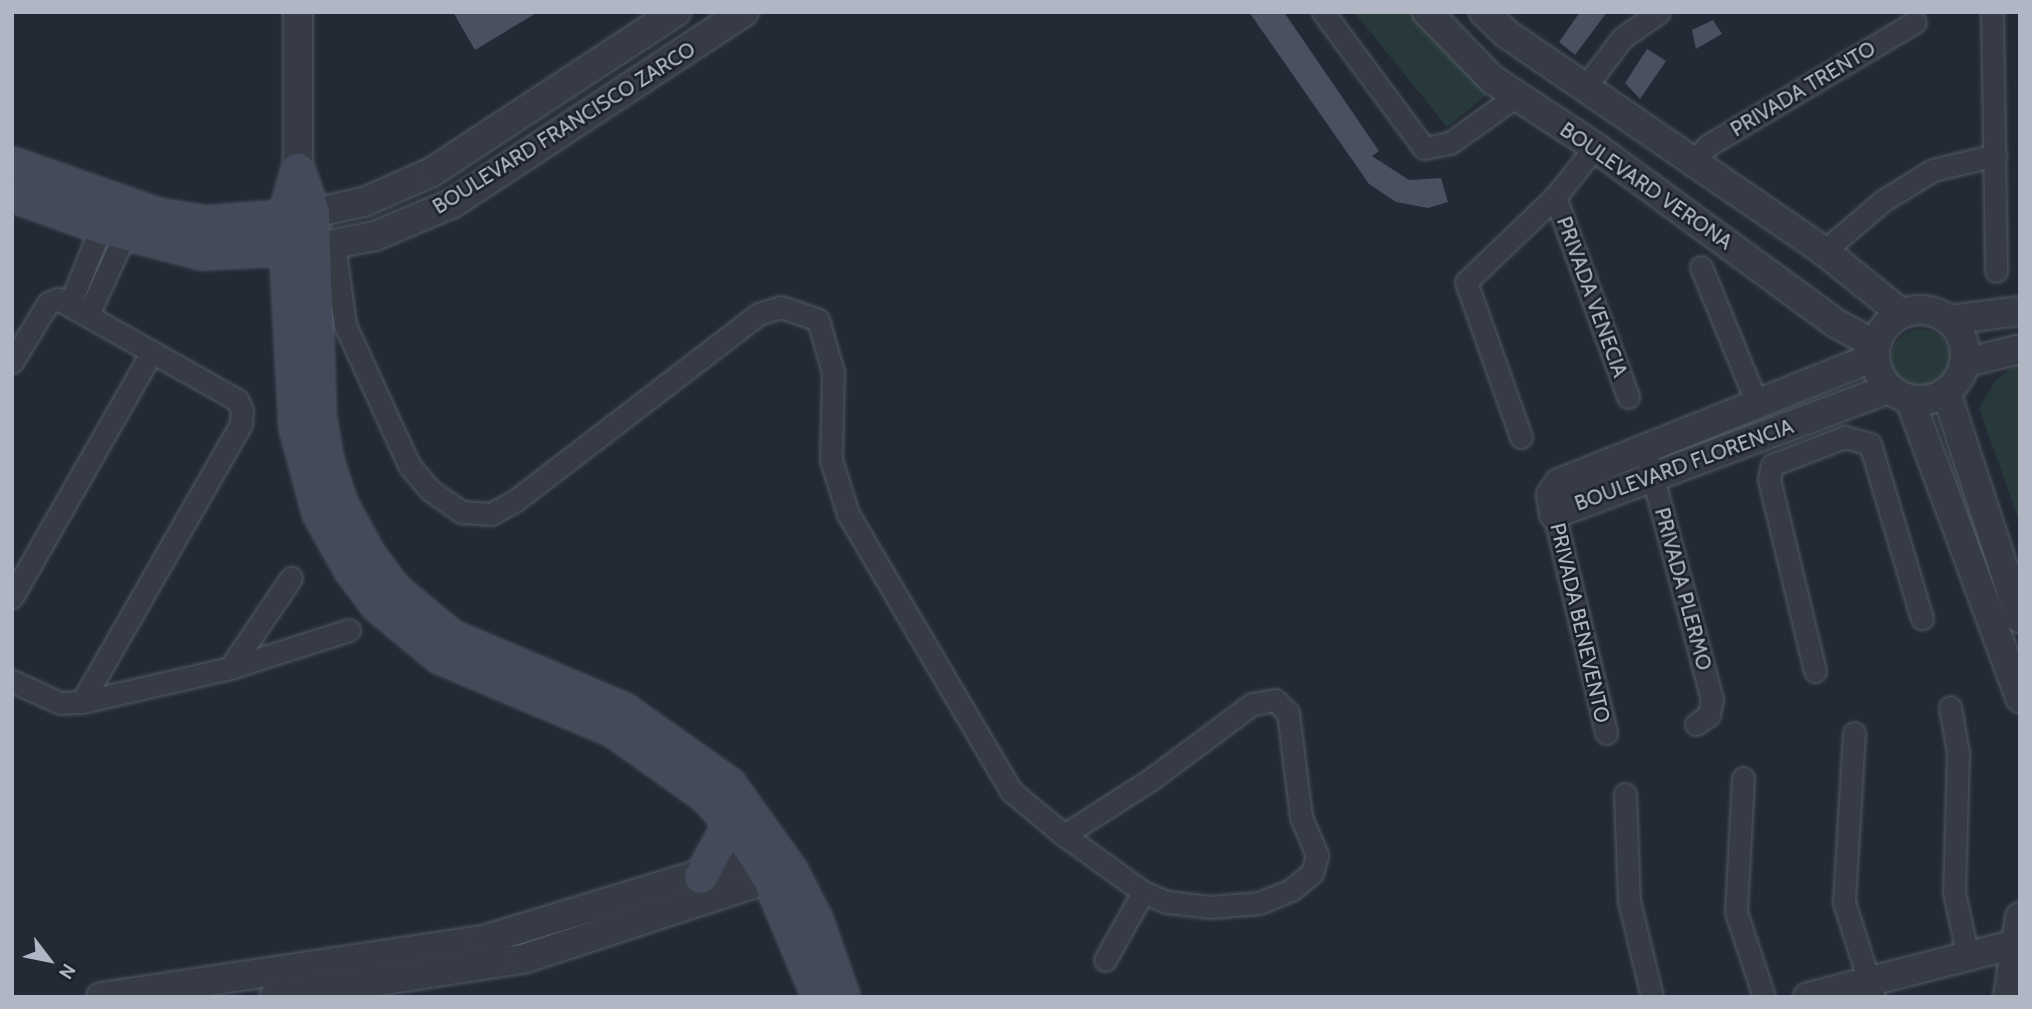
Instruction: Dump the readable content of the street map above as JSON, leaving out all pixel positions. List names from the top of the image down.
{
  "streets": {
    "main road": ["BOULEVARD FRANCISCO ZARCO"],
    "street": [
      "PRIVADA TRENTO",
      "BOULEVARD VERONA",
      "PRIVADA VENECIA",
      "BOULEVARD FLORENCIA",
      "PRIVADA PLERMO",
      "PRIVADA BENEVENTO"
    ]
  },
  "crossings": [
    ["BOULEVARD VERONA", "PRIVADA VENECIA"],
    ["BOULEVARD VERONA", "BOULEVARD FLORENCIA"],
    ["BOULEVARD FLORENCIA", "PRIVADA PLERMO"],
    ["BOULEVARD FLORENCIA", "PRIVADA BENEVENTO"]
  ],
  "north": "bottom right"
}
